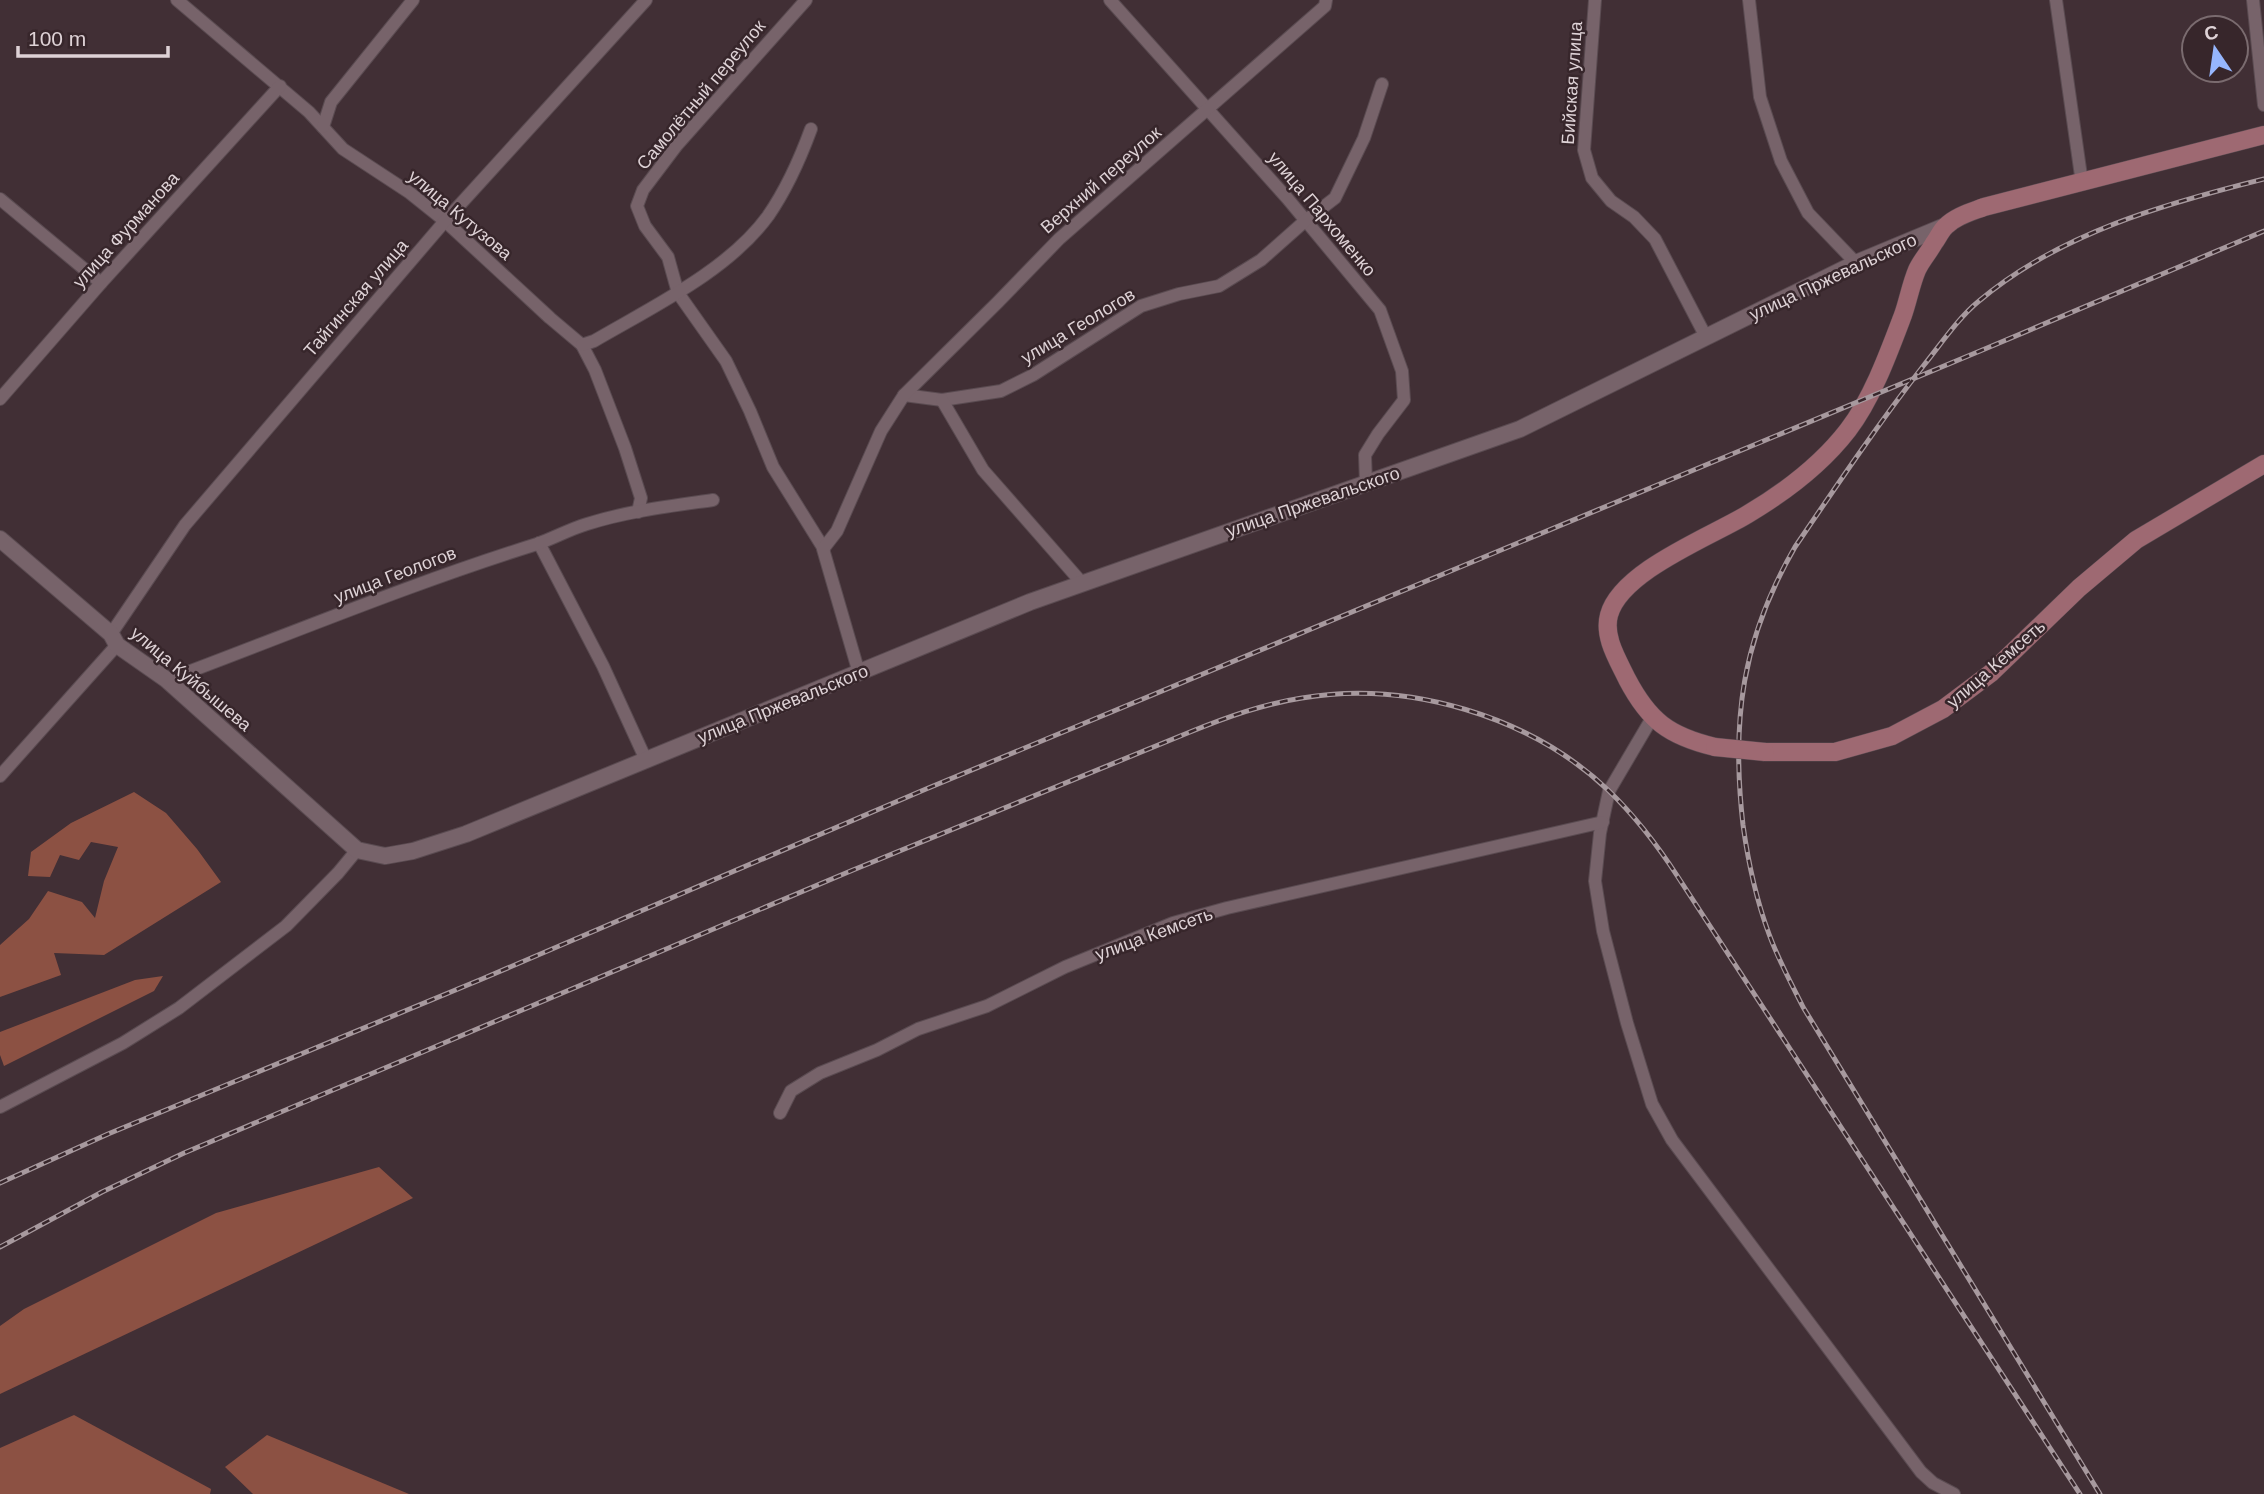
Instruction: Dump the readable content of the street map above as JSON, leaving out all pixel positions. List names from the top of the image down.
{
  "streets": {
    "main road": ["улица Пржевальского", "улица Кемсеть"],
    "street": [
      "Бийская улица",
      "Самолётный переулок",
      "Верхний переулок",
      "улица Пархоменко",
      "улица Кутузова",
      "улица Фурманова",
      "Тайгинская улица",
      "улица Геологов",
      "улица Куйбышева"
    ]
  },
  "crossings": [
    ["Бийская улица", "улица Пржевальского"],
    ["Самолётный переулок", "улица Пржевальского"],
    ["Верхний переулок", "улица Пархоменко"],
    ["Верхний переулок", "улица Геологов"],
    ["улица Пархоменко", "улица Пржевальского"],
    ["улица Пархоменко", "улица Геологов"],
    ["улица Кутузова", "улица Фурманова"],
    ["улица Кутузова", "Тайгинская улица"],
    ["улица Кутузова", "улица Геологов"],
    ["улица Пржевальского", "улица Кемсеть"],
    ["улица Пржевальского", "улица Куйбышева"],
    ["Тайгинская улица", "улица Куйбышева"],
    ["улица Геологов", "улица Куйбышева"]
  ],
  "scale_bar": "100 m",
  "north": "top"
}
